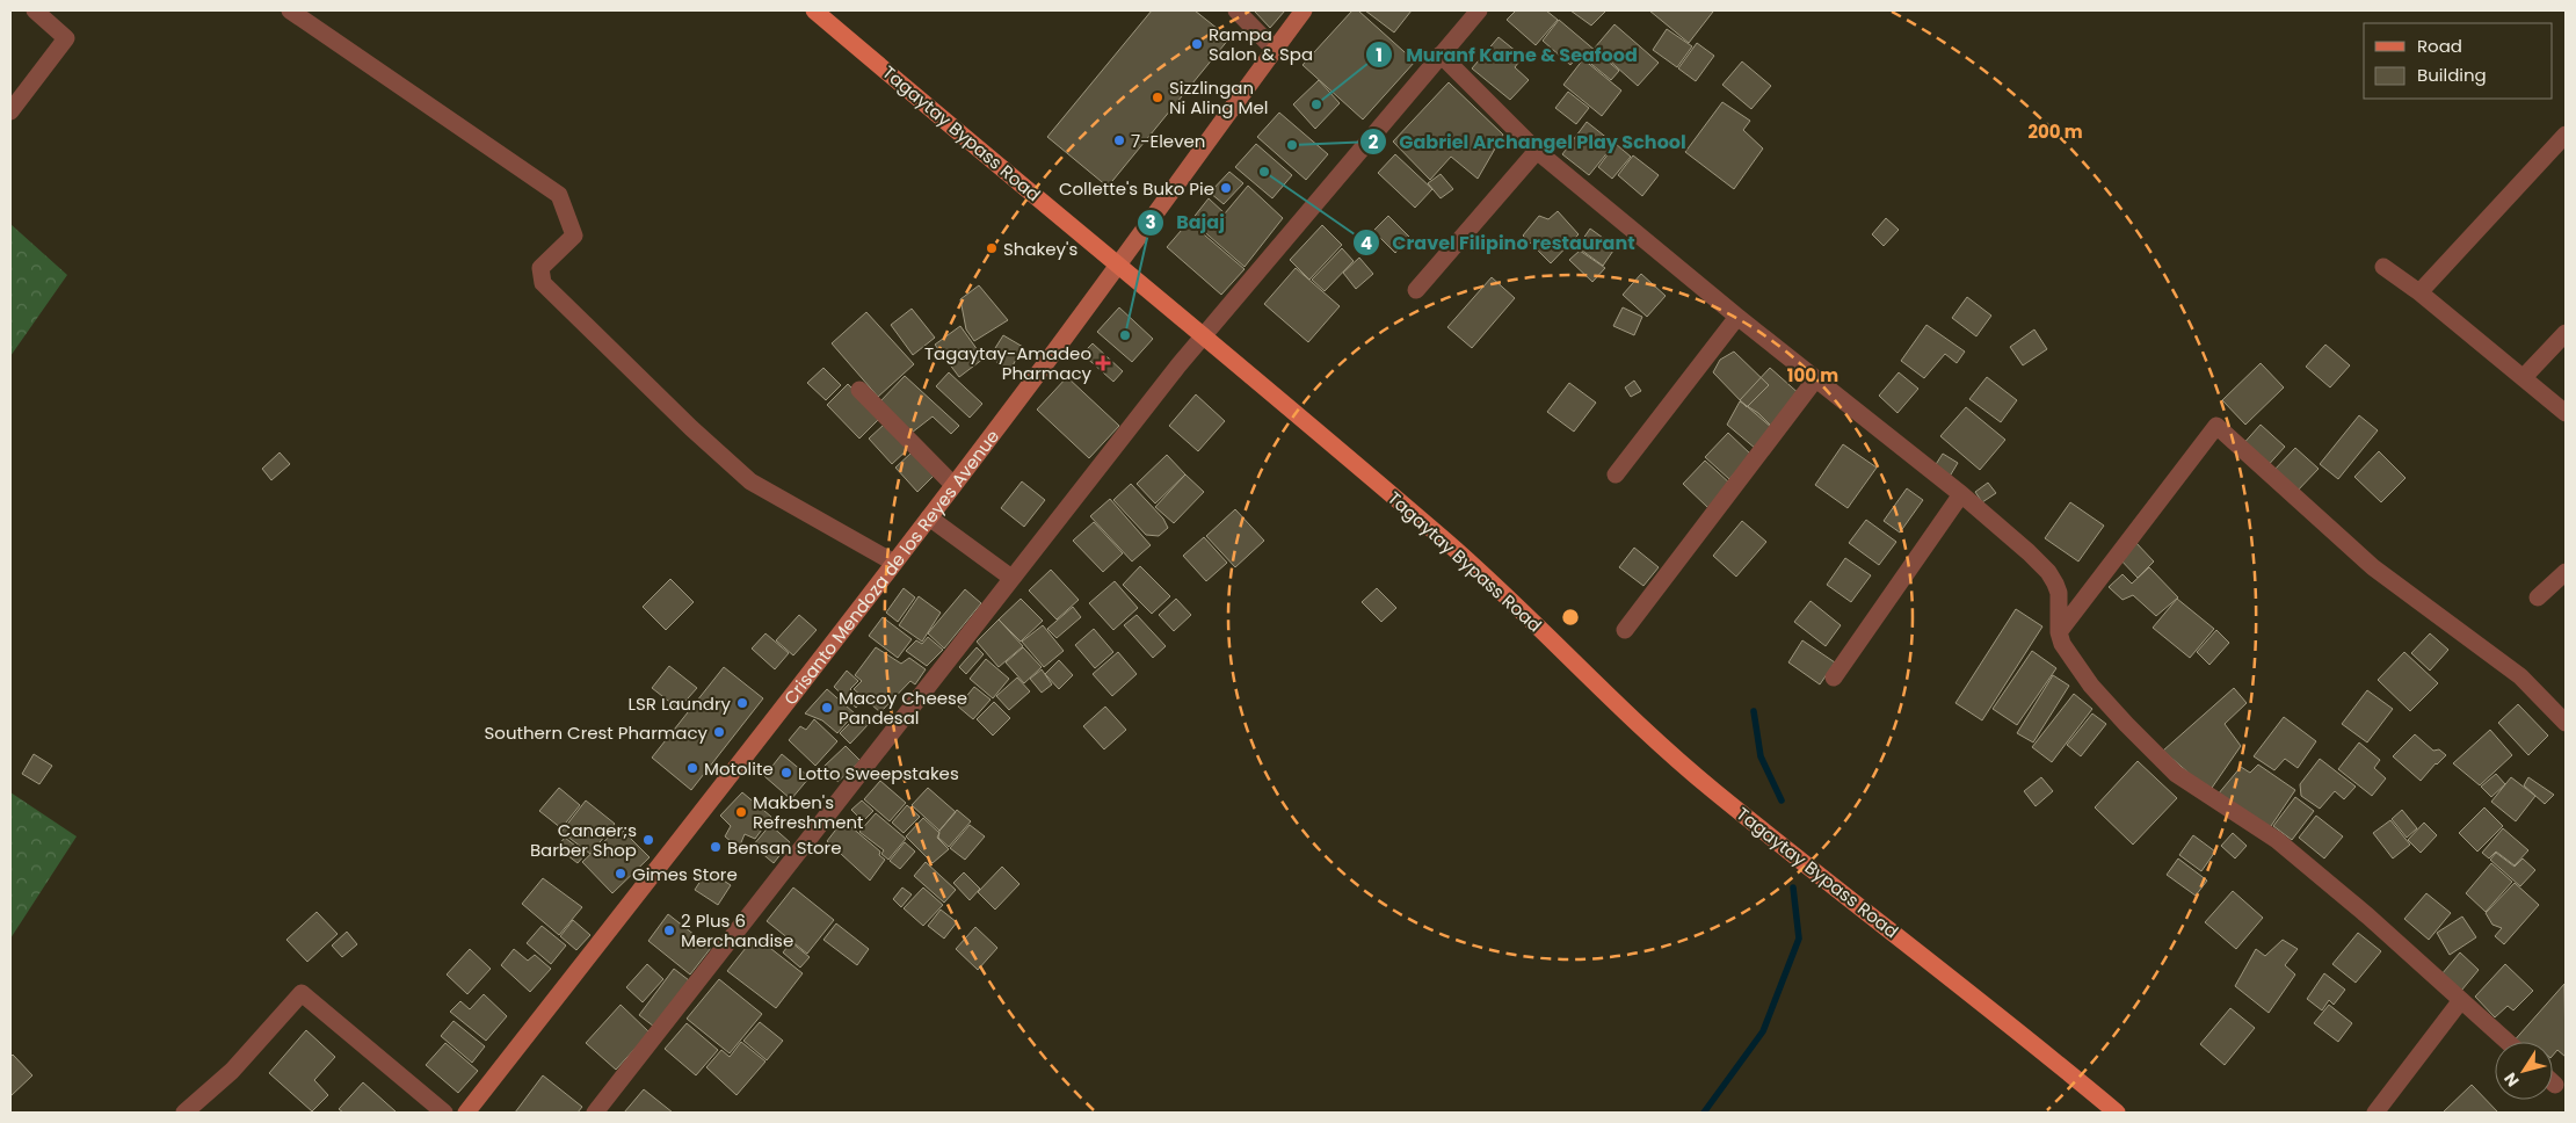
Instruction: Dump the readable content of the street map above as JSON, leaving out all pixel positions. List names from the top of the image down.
{
  "streets": {
    "main road": ["Tagaytay Bypass Road", "Crisanto Mendoza de los Reyes Avenue"]
  },
  "crossings": [
    ["Tagaytay Bypass Road", "Crisanto Mendoza de los Reyes Avenue"]
  ],
  "places": {
    "other": [
      "Rampa Salon & Spa",
      "Sizzlingan Ni Aling Mel",
      "Muranf Karne & Seafood",
      "7-Eleven",
      "Gabriel Archangel Play School",
      "Cravel Filipino restaurant",
      "Collette's Buko Pie",
      "Shakey's",
      "Bajaj",
      "LSR Laundry",
      "Macoy Cheese Pandesal",
      "Southern Crest Pharmacy",
      "Motolite",
      "Lotto Sweepstakes",
      "Makben's Refreshment",
      "Canaer;s Barber Shop",
      "Bensan Store",
      "Gimes Store",
      "2 Plus 6 Merchandise"
    ],
    "health": ["Tagaytay-Amadeo Pharmacy"]
  },
  "legend": ["Road", "Building"],
  "north": "bottom left",
  "rings": ["200 m", "100 m"]
}
